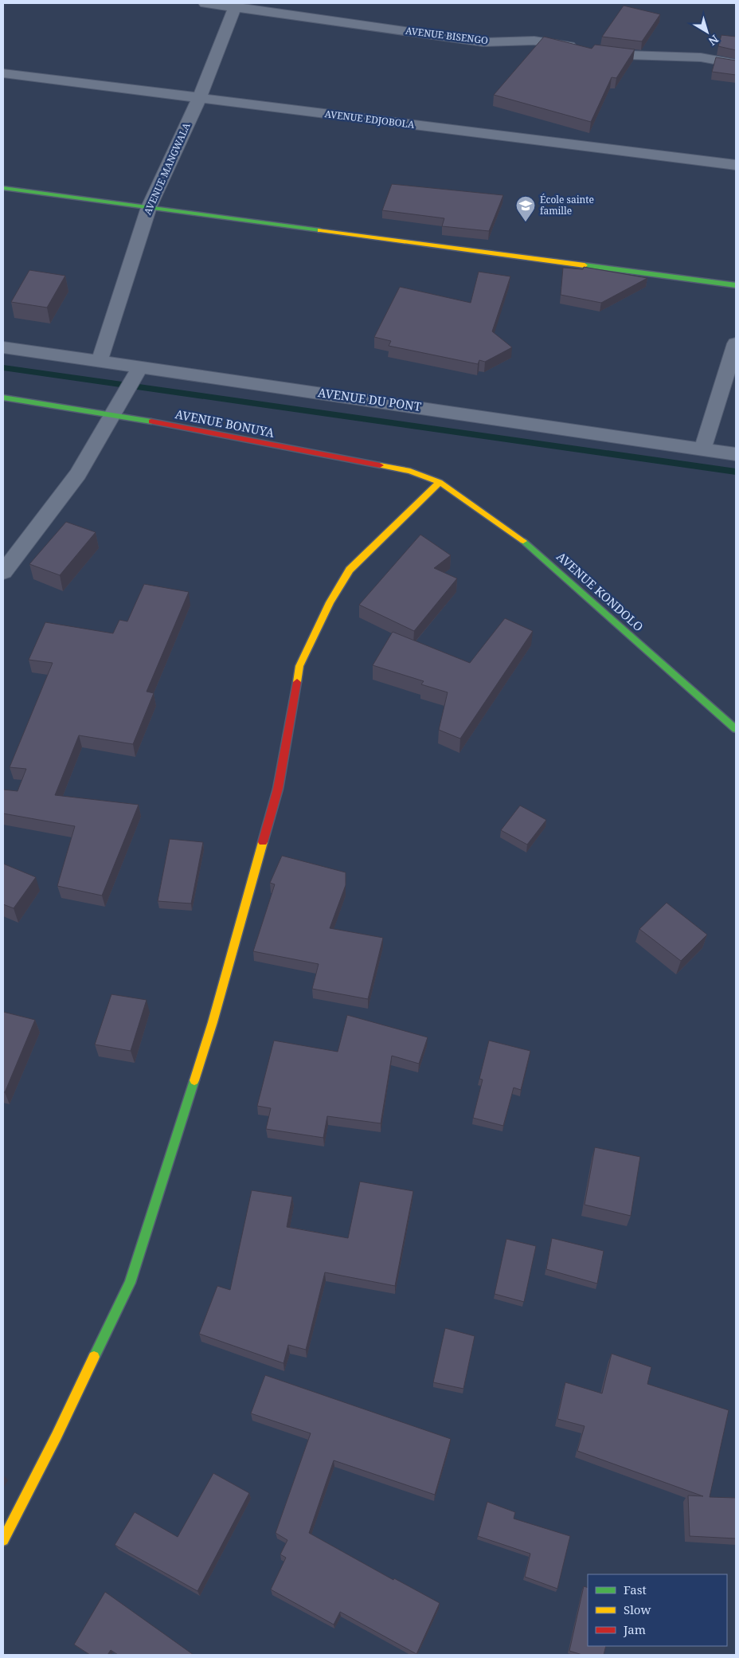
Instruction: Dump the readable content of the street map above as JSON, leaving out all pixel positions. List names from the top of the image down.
{
  "streets": {
    "street": [
      "AVENUE BISENGO",
      "AVENUE EDJOBOLA",
      "AVENUE MANGWALA",
      "AVENUE DU PONT",
      "AVENUE BONUYA",
      "AVENUE KONDOLO"
    ]
  },
  "crossings": [
    ["AVENUE BISENGO", "AVENUE MANGWALA"],
    ["AVENUE EDJOBOLA", "AVENUE MANGWALA"],
    ["AVENUE MANGWALA", "AVENUE DU PONT"],
    ["AVENUE BONUYA", "AVENUE KONDOLO"]
  ],
  "places": {
    "school or university": ["École sainte famille"]
  },
  "legend": ["Fast", "Slow", "Jam"],
  "north": "bottom right"
}
